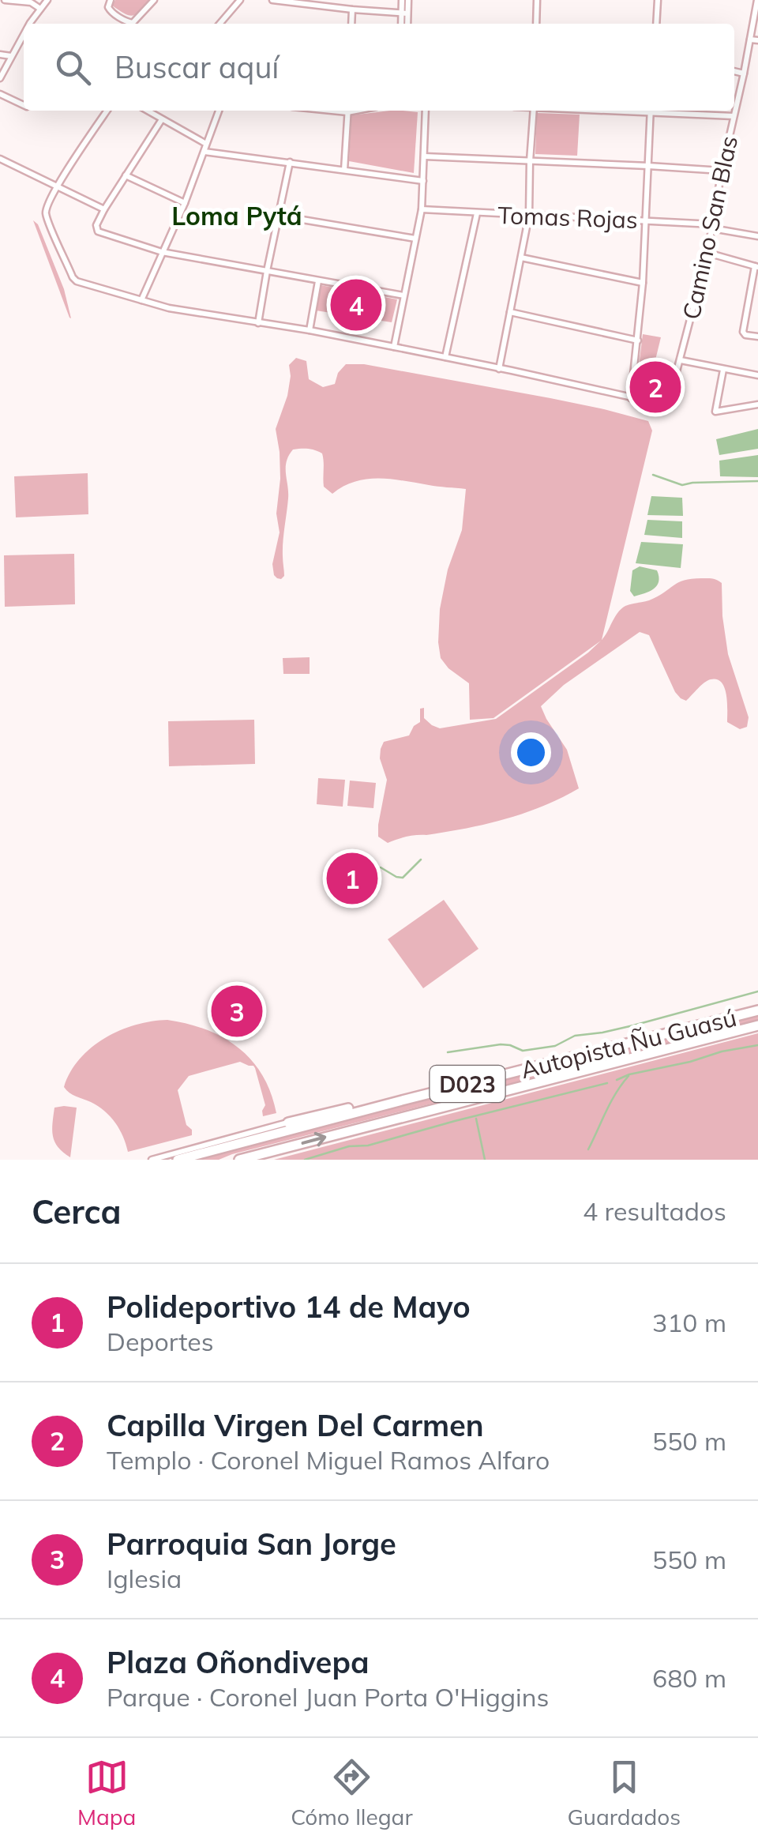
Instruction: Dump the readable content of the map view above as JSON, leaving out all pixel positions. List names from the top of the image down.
{
  "streets": {
    "highway": ["Autopista Ñu Guasú", "D023"],
    "street": ["Tomas Rojas", "Camino San Blas"]
  },
  "crossings": [
    ["Tomas Rojas", "Camino San Blas"]
  ],
  "districts": ["Loma Pytá"],
  "page": {
    "search": "Buscar aquí",
    "pins": [
      "4",
      "2",
      "1",
      "3"
    ],
    "heading": ["Cerca", "4 resultados"],
    "list": [
      {
        "mark": "1",
        "name": "Polideportivo 14 de Mayo",
        "note": "Deportes",
        "value": "310 m"
      },
      {
        "mark": "2",
        "name": "Capilla Virgen Del Carmen",
        "note": "Templo · Coronel Miguel Ramos Alfaro",
        "value": "550 m"
      },
      {
        "mark": "3",
        "name": "Parroquia San Jorge",
        "note": "Iglesia",
        "value": "550 m"
      },
      {
        "mark": "4",
        "name": "Plaza Oñondivepa",
        "note": "Parque · Coronel Juan Porta O'Higgins",
        "value": "680 m"
      }
    ],
    "nav": ["Mapa", "Cómo llegar", "Guardados"]
  }
}
